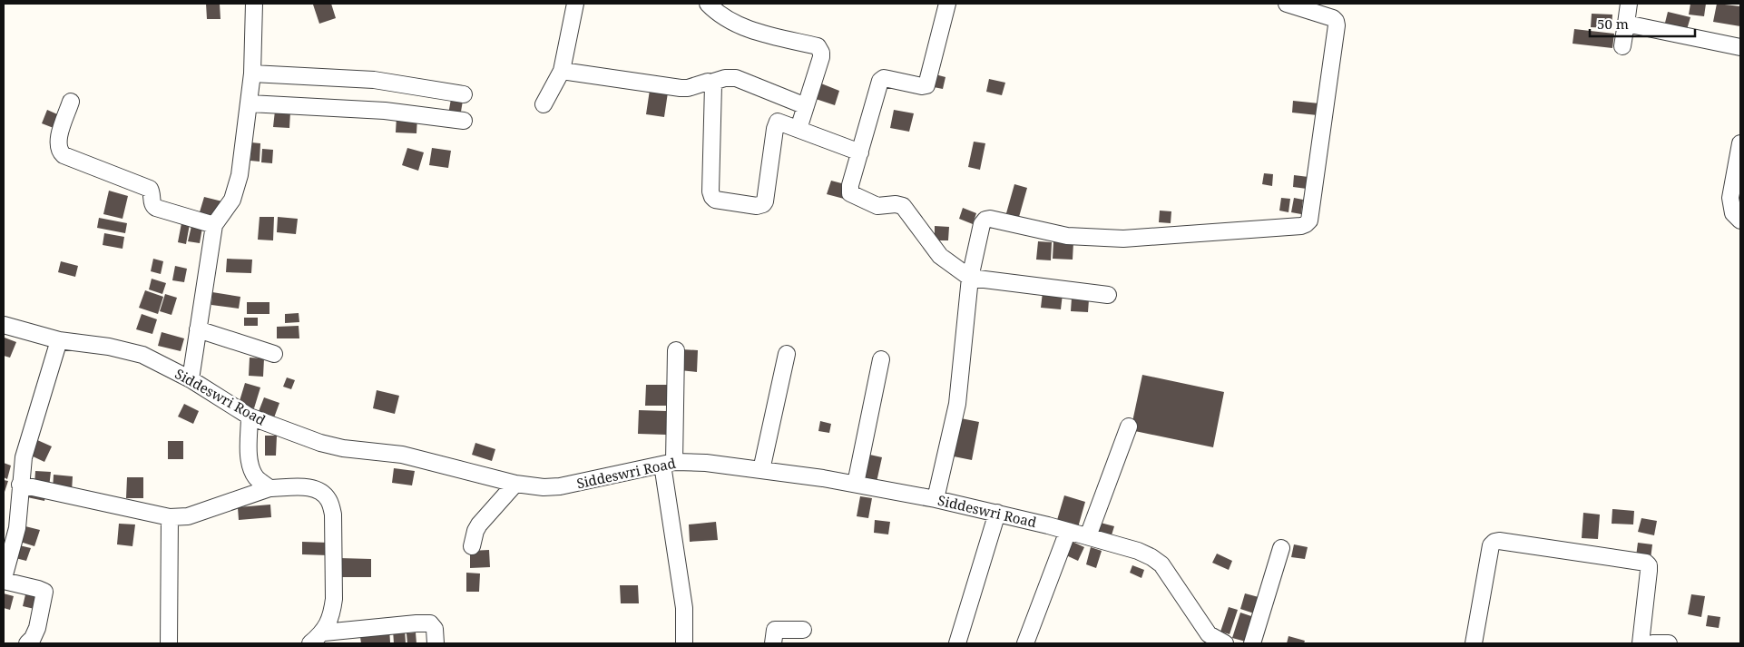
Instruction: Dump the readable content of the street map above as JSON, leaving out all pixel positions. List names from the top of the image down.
{
  "streets": {
    "street": ["Siddeswri Road"]
  },
  "scale_bar": "50 m"
}
